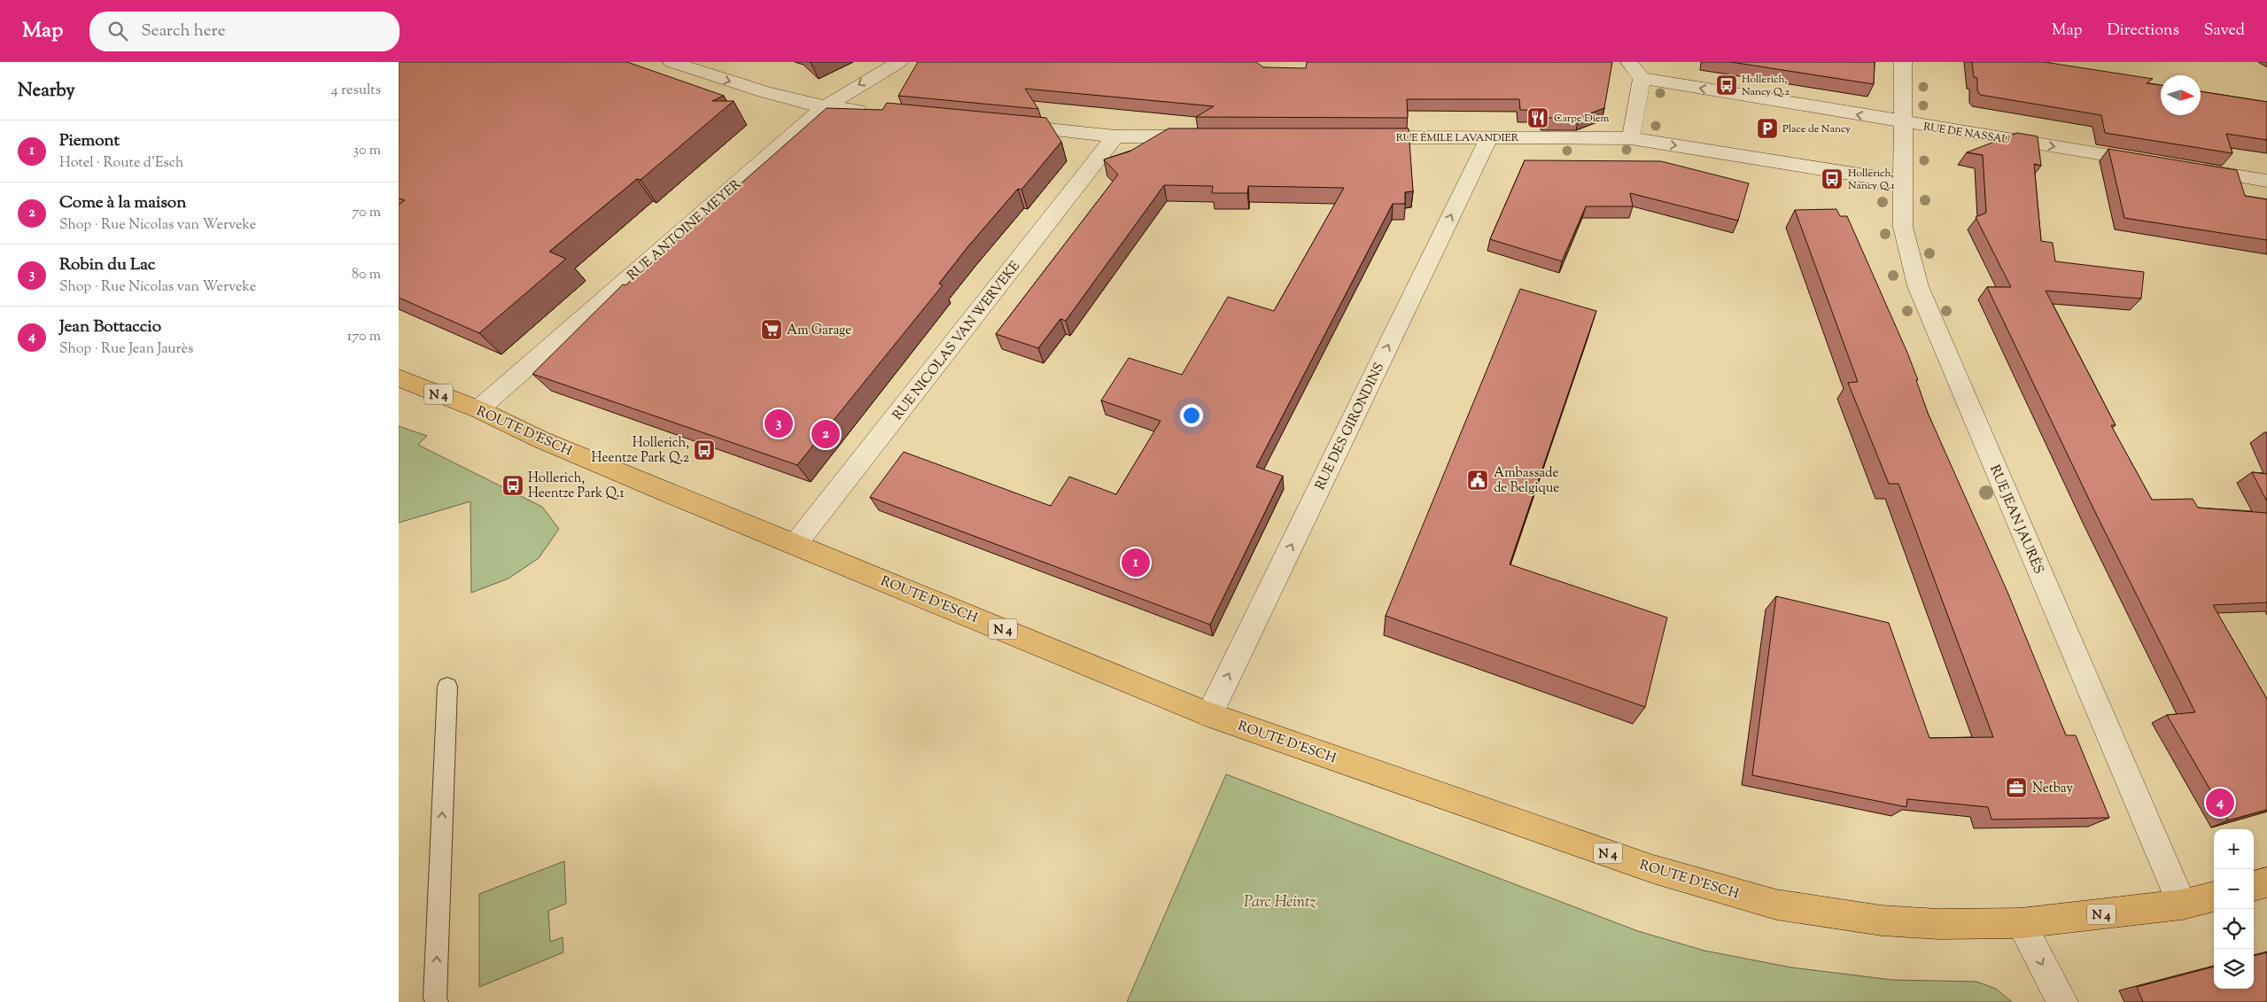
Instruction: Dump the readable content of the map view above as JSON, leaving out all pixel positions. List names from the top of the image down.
{
  "streets": {
    "main road": ["N 4", "ROUTE D'ESCH"],
    "street": [
      "RUE DE NASSAU",
      "RUE ÉMILE LAVANDIER",
      "RUE ANTOINE MEYER",
      "RUE NICOLAS VAN WERVEKE",
      "RUE DES GIRONDINS",
      "RUE JEAN JAURÈS"
    ]
  },
  "crossings": [
    ["RUE DE NASSAU", "RUE JEAN JAURÈS"],
    ["RUE ÉMILE LAVANDIER", "RUE DES GIRONDINS"],
    ["RUE ÉMILE LAVANDIER", "RUE JEAN JAURÈS"],
    ["RUE ANTOINE MEYER", "ROUTE D'ESCH"],
    ["RUE NICOLAS VAN WERVEKE", "ROUTE D'ESCH"],
    ["RUE DES GIRONDINS", "ROUTE D'ESCH"],
    ["ROUTE D'ESCH", "RUE JEAN JAURÈS"]
  ],
  "one_way": ["RUE DE NASSAU", "RUE DES GIRONDINS"],
  "parks": ["Parc Heintz"],
  "places": {
    "bus stop": [
      "Hollerich, Nancy Q.2",
      "Hollerich, Nancy Q.1",
      "Hollerich, Heentze Park Q.2",
      "Hollerich, Heentze Park Q.1"
    ],
    "restaurant": ["Carpe Diem"],
    "parking": ["Place de Nancy"],
    "supermarket": ["Am Garage"],
    "public building": ["Ambassade de Belgique"],
    "office": ["Netbay"]
  },
  "north": "right",
  "page": {
    "header": "Map",
    "search": "Search here",
    "nav": ["Map", "Directions", "Saved"],
    "heading": ["Nearby", "4 results"],
    "list": [
      {
        "mark": "1",
        "name": "Piemont",
        "note": "Hotel · Route d'Esch",
        "value": "30 m"
      },
      {
        "mark": "2",
        "name": "Come à la maison",
        "note": "Shop · Rue Nicolas van Werveke",
        "value": "70 m"
      },
      {
        "mark": "3",
        "name": "Robin du Lac",
        "note": "Shop · Rue Nicolas van Werveke",
        "value": "80 m"
      },
      {
        "mark": "4",
        "name": "Jean Bottaccio",
        "note": "Shop · Rue Jean Jaurès",
        "value": "170 m"
      }
    ],
    "pins": [
      "3",
      "2",
      "1",
      "4"
    ],
    "map_buttons": ["+", "−"]
  }
}
